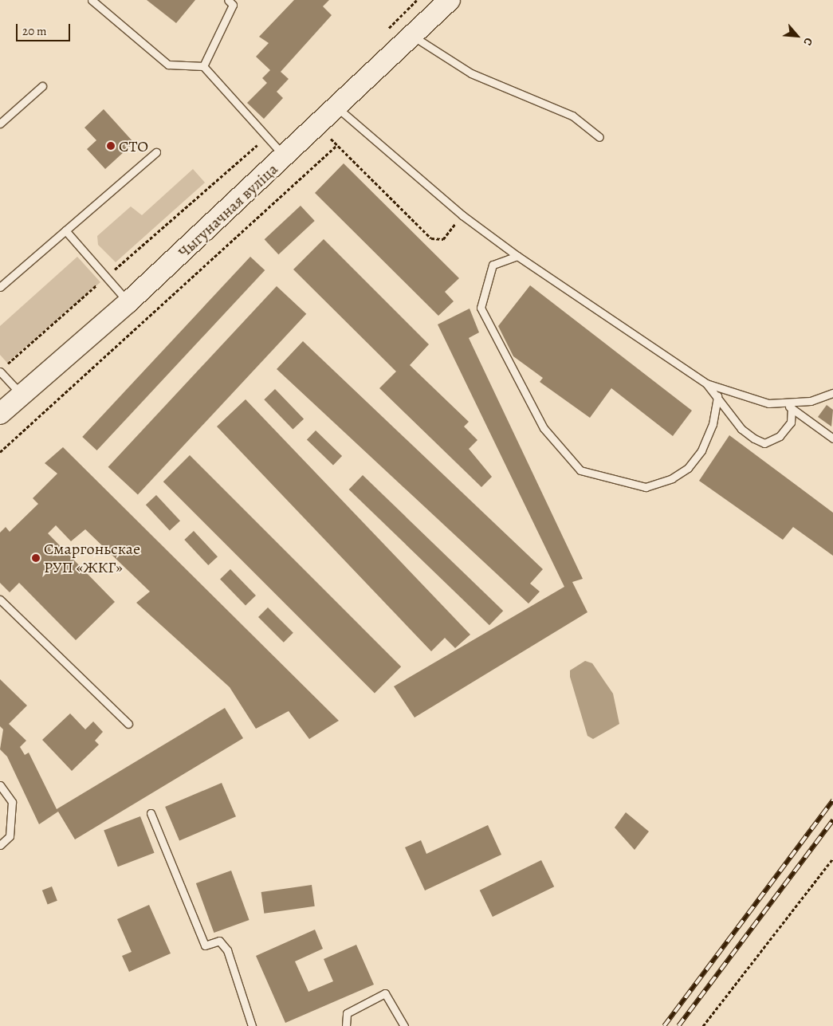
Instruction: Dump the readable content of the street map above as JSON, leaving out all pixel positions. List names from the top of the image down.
{
  "streets": {
    "street": ["Чыгуначная вуліца"]
  },
  "places": ["СТО", "Смаргоньскае РУП «ЖКГ»"],
  "scale_bar": "20 m",
  "north": "bottom right"
}
